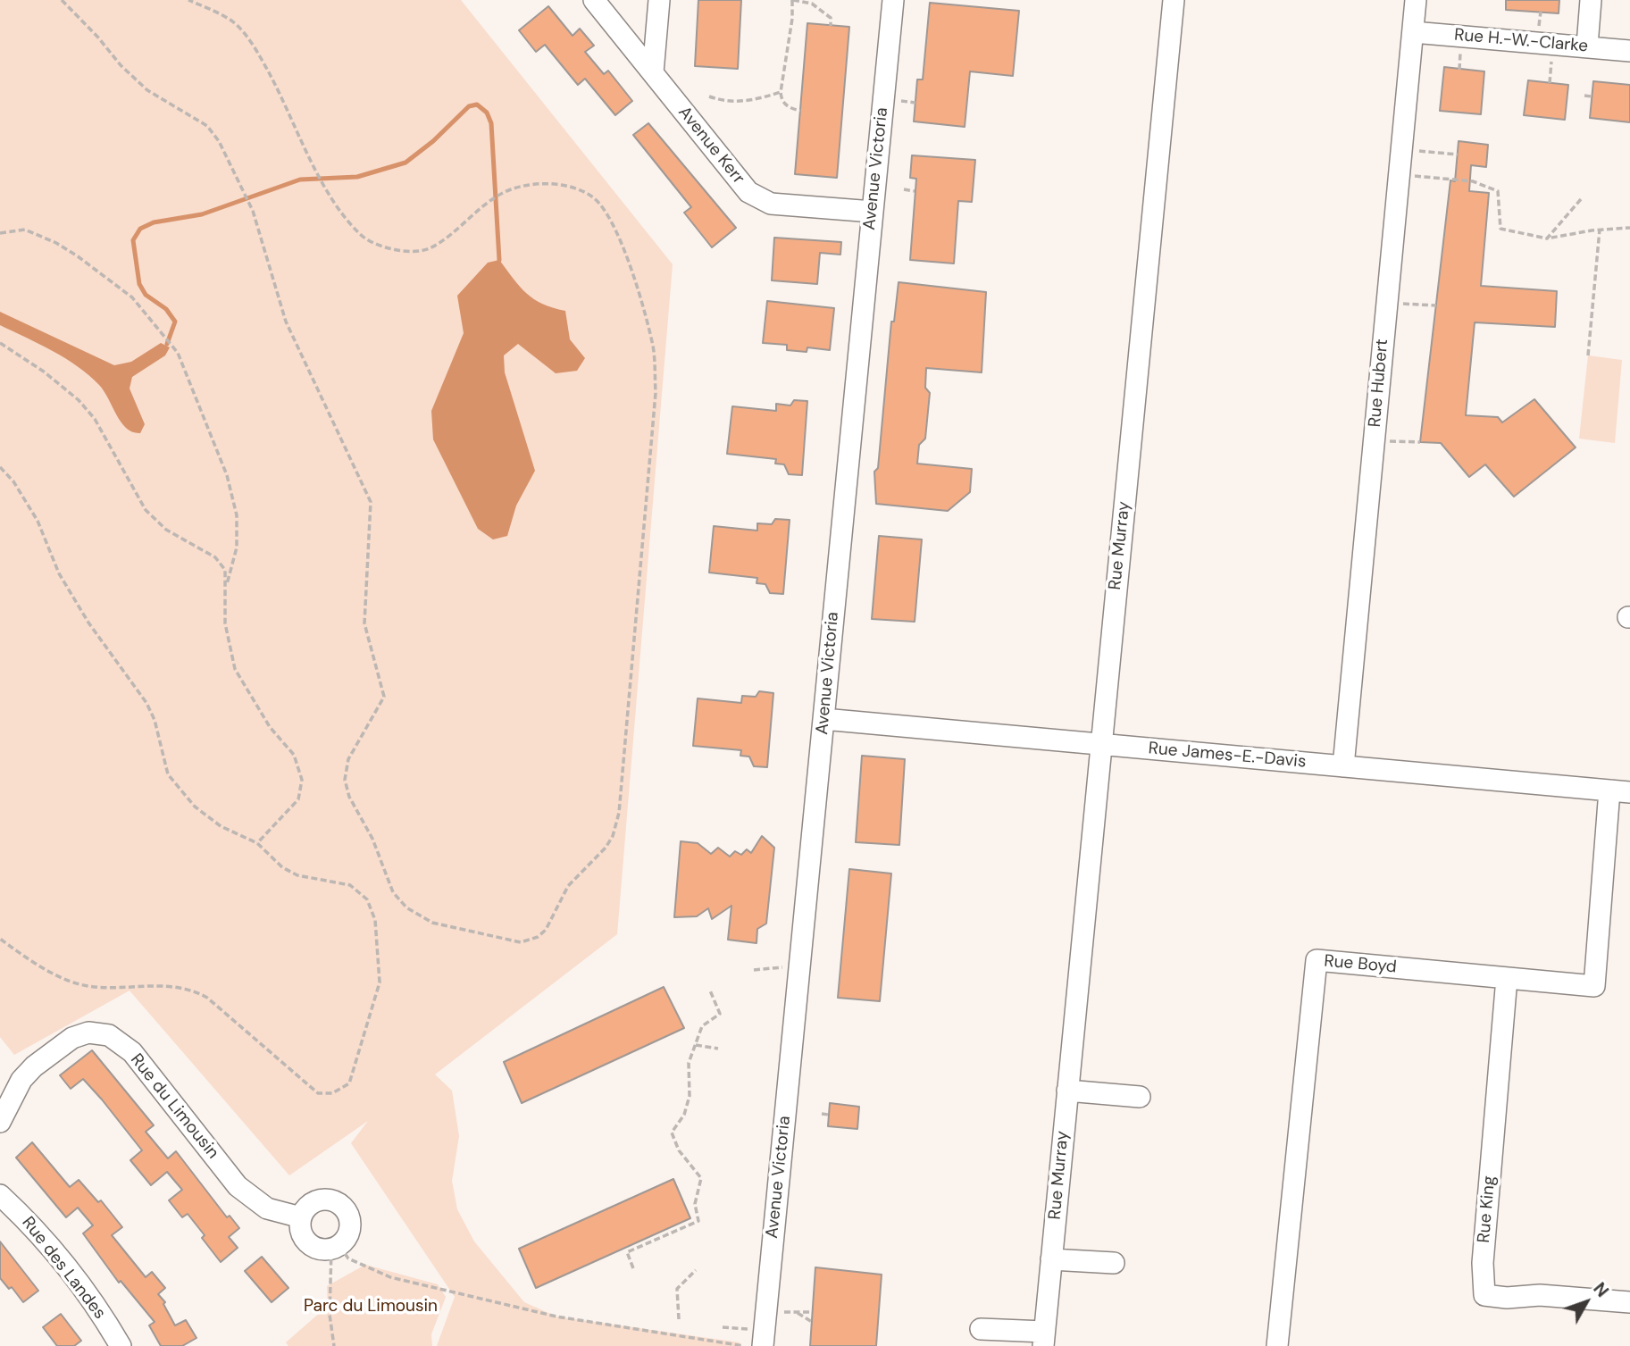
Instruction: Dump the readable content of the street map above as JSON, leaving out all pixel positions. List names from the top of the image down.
{
  "streets": {
    "street": [
      "Rue H.-W.-Clarke",
      "Avenue Kerr",
      "Avenue Victoria",
      "Rue Hubert",
      "Rue Murray",
      "Rue James-E.-Davis",
      "Rue Boyd",
      "Rue du Limousin",
      "Rue King",
      "Rue des Landes"
    ]
  },
  "crossings": [
    ["Rue H.-W.-Clarke", "Rue Hubert"],
    ["Avenue Kerr", "Avenue Victoria"],
    ["Avenue Victoria", "Rue James-E.-Davis"],
    ["Rue Hubert", "Rue James-E.-Davis"],
    ["Rue Murray", "Rue James-E.-Davis"],
    ["Rue James-E.-Davis", "Rue Boyd"],
    ["Rue Boyd", "Rue King"]
  ],
  "parks": ["Parc du Limousin"],
  "north": "top right"
}
